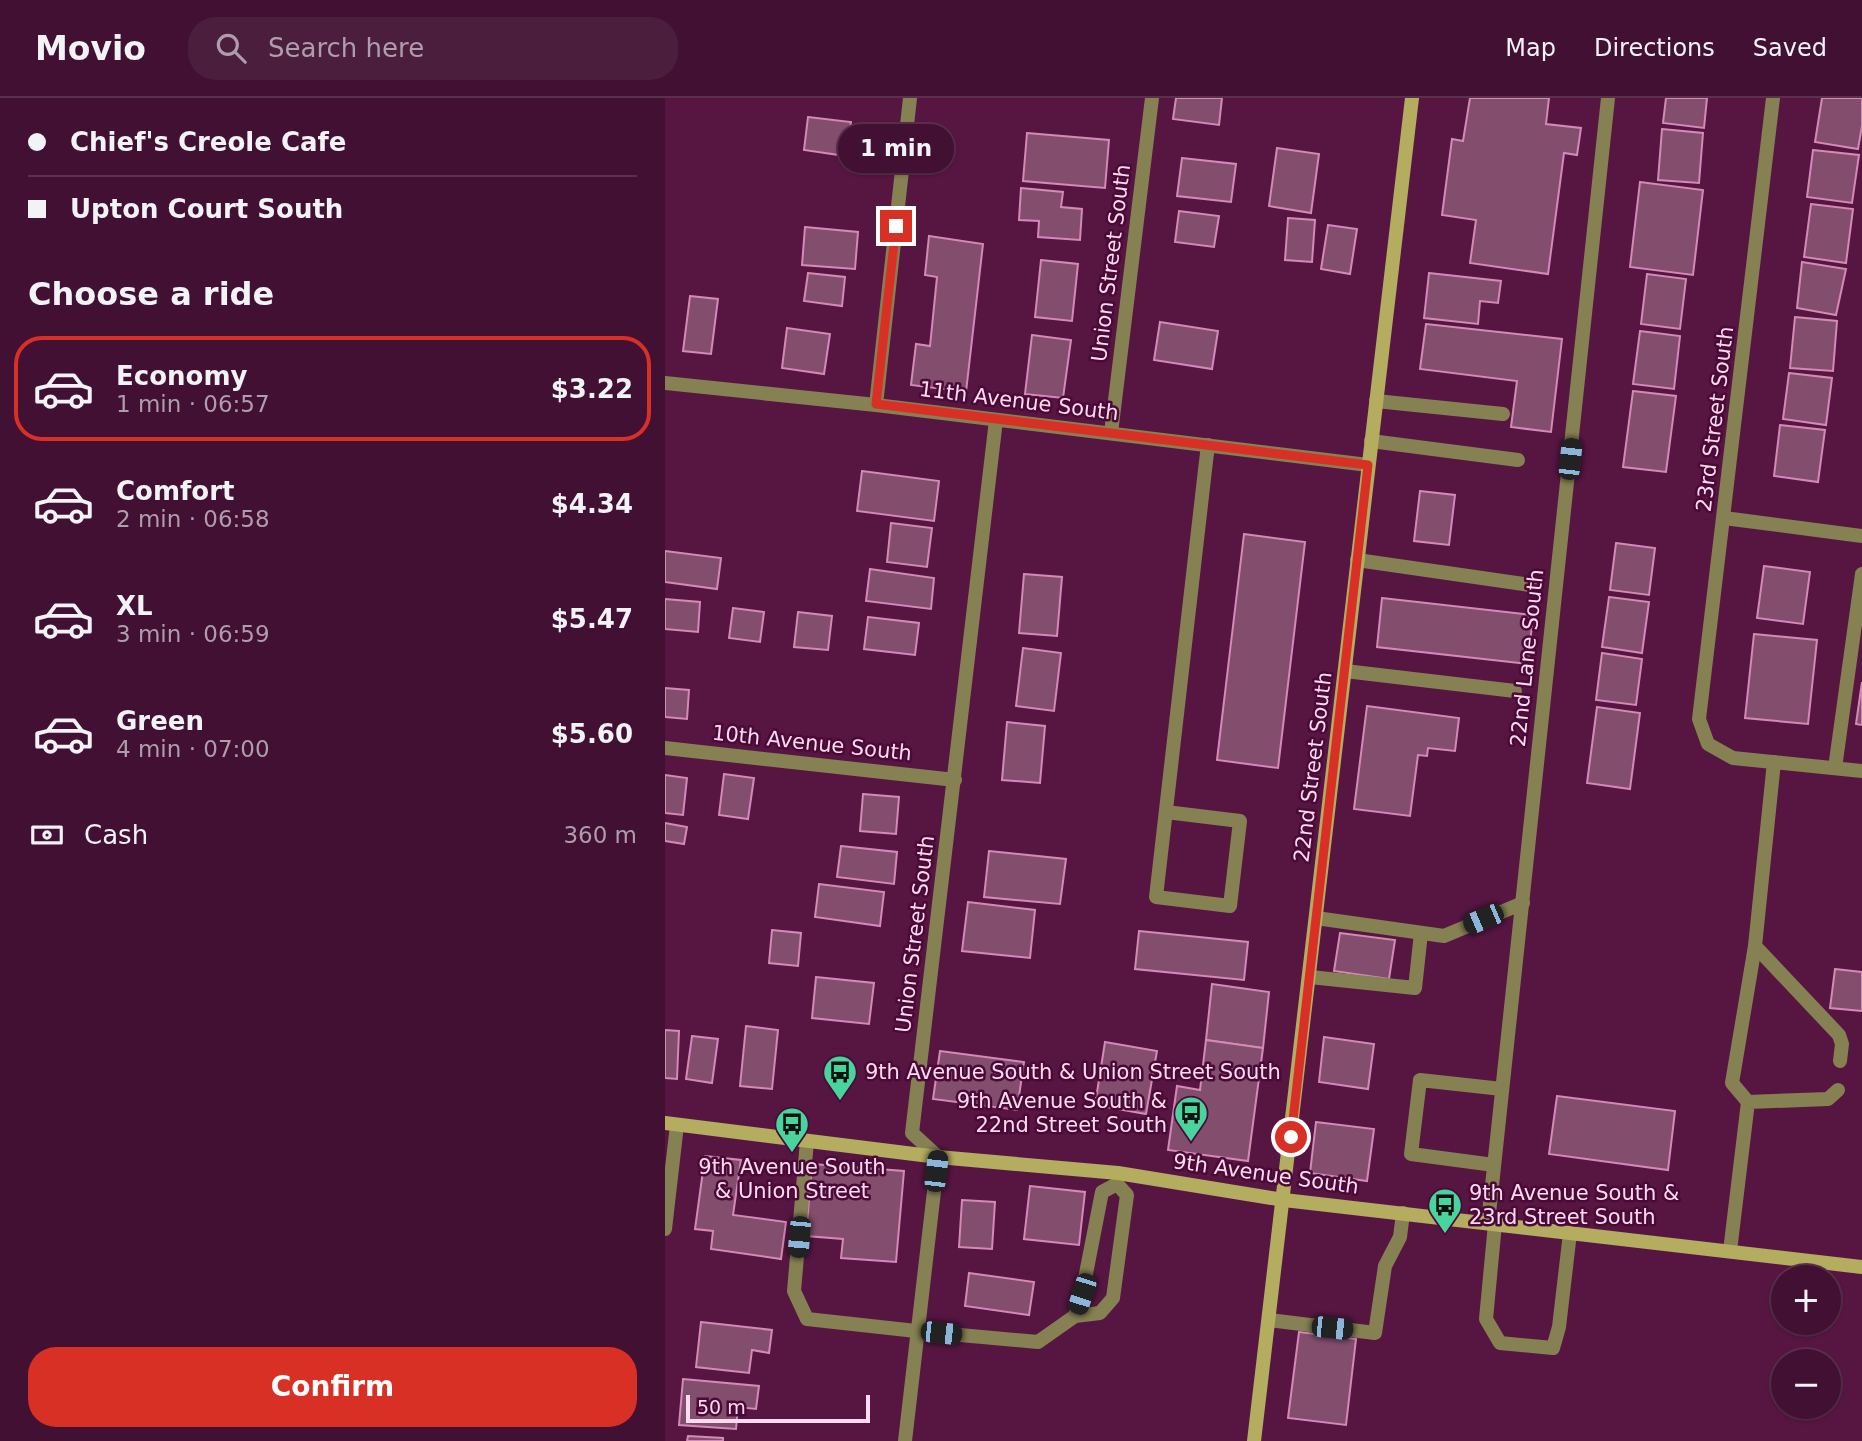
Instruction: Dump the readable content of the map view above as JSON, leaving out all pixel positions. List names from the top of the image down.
{
  "streets": {
    "street": [
      "Union Street South",
      "11th Avenue South",
      "23rd Street South",
      "22nd Lane South",
      "10th Avenue South",
      "22nd Street South",
      "9th Avenue South"
    ]
  },
  "crossings": [
    ["Union Street South", "11th Avenue South"],
    ["Union Street South", "10th Avenue South"],
    ["Union Street South", "9th Avenue South"],
    ["11th Avenue South", "22nd Street South"],
    ["22nd Lane South", "9th Avenue South"],
    ["22nd Street South", "9th Avenue South"]
  ],
  "places": {
    "bus stop": [
      "9th Avenue South & Union Street South",
      "9th Avenue South & 22nd Street South",
      "9th Avenue South & Union Street",
      "9th Avenue South & 23rd Street South"
    ]
  },
  "scale_bar": "50 m",
  "page": {
    "header": "Movio",
    "search": "Search here",
    "nav": ["Map", "Directions", "Saved"],
    "banner": ["Chief's Creole Cafe", "Upton Court South"],
    "bubble": "1 min",
    "heading": "Choose a ride",
    "list": [
      {
        "name": "Economy",
        "note": "1 min · 06:57",
        "value": "$3.22"
      },
      {
        "name": "Comfort",
        "note": "2 min · 06:58",
        "value": "$4.34"
      },
      {
        "name": "XL",
        "note": "3 min · 06:59",
        "value": "$5.47"
      },
      {
        "name": "Green",
        "note": "4 min · 07:00",
        "value": "$5.60"
      }
    ],
    "pay": ["Cash", "360 m"],
    "map_buttons": ["+", "−"],
    "buttons": "Confirm",
    "scale": "50 m"
  }
}
